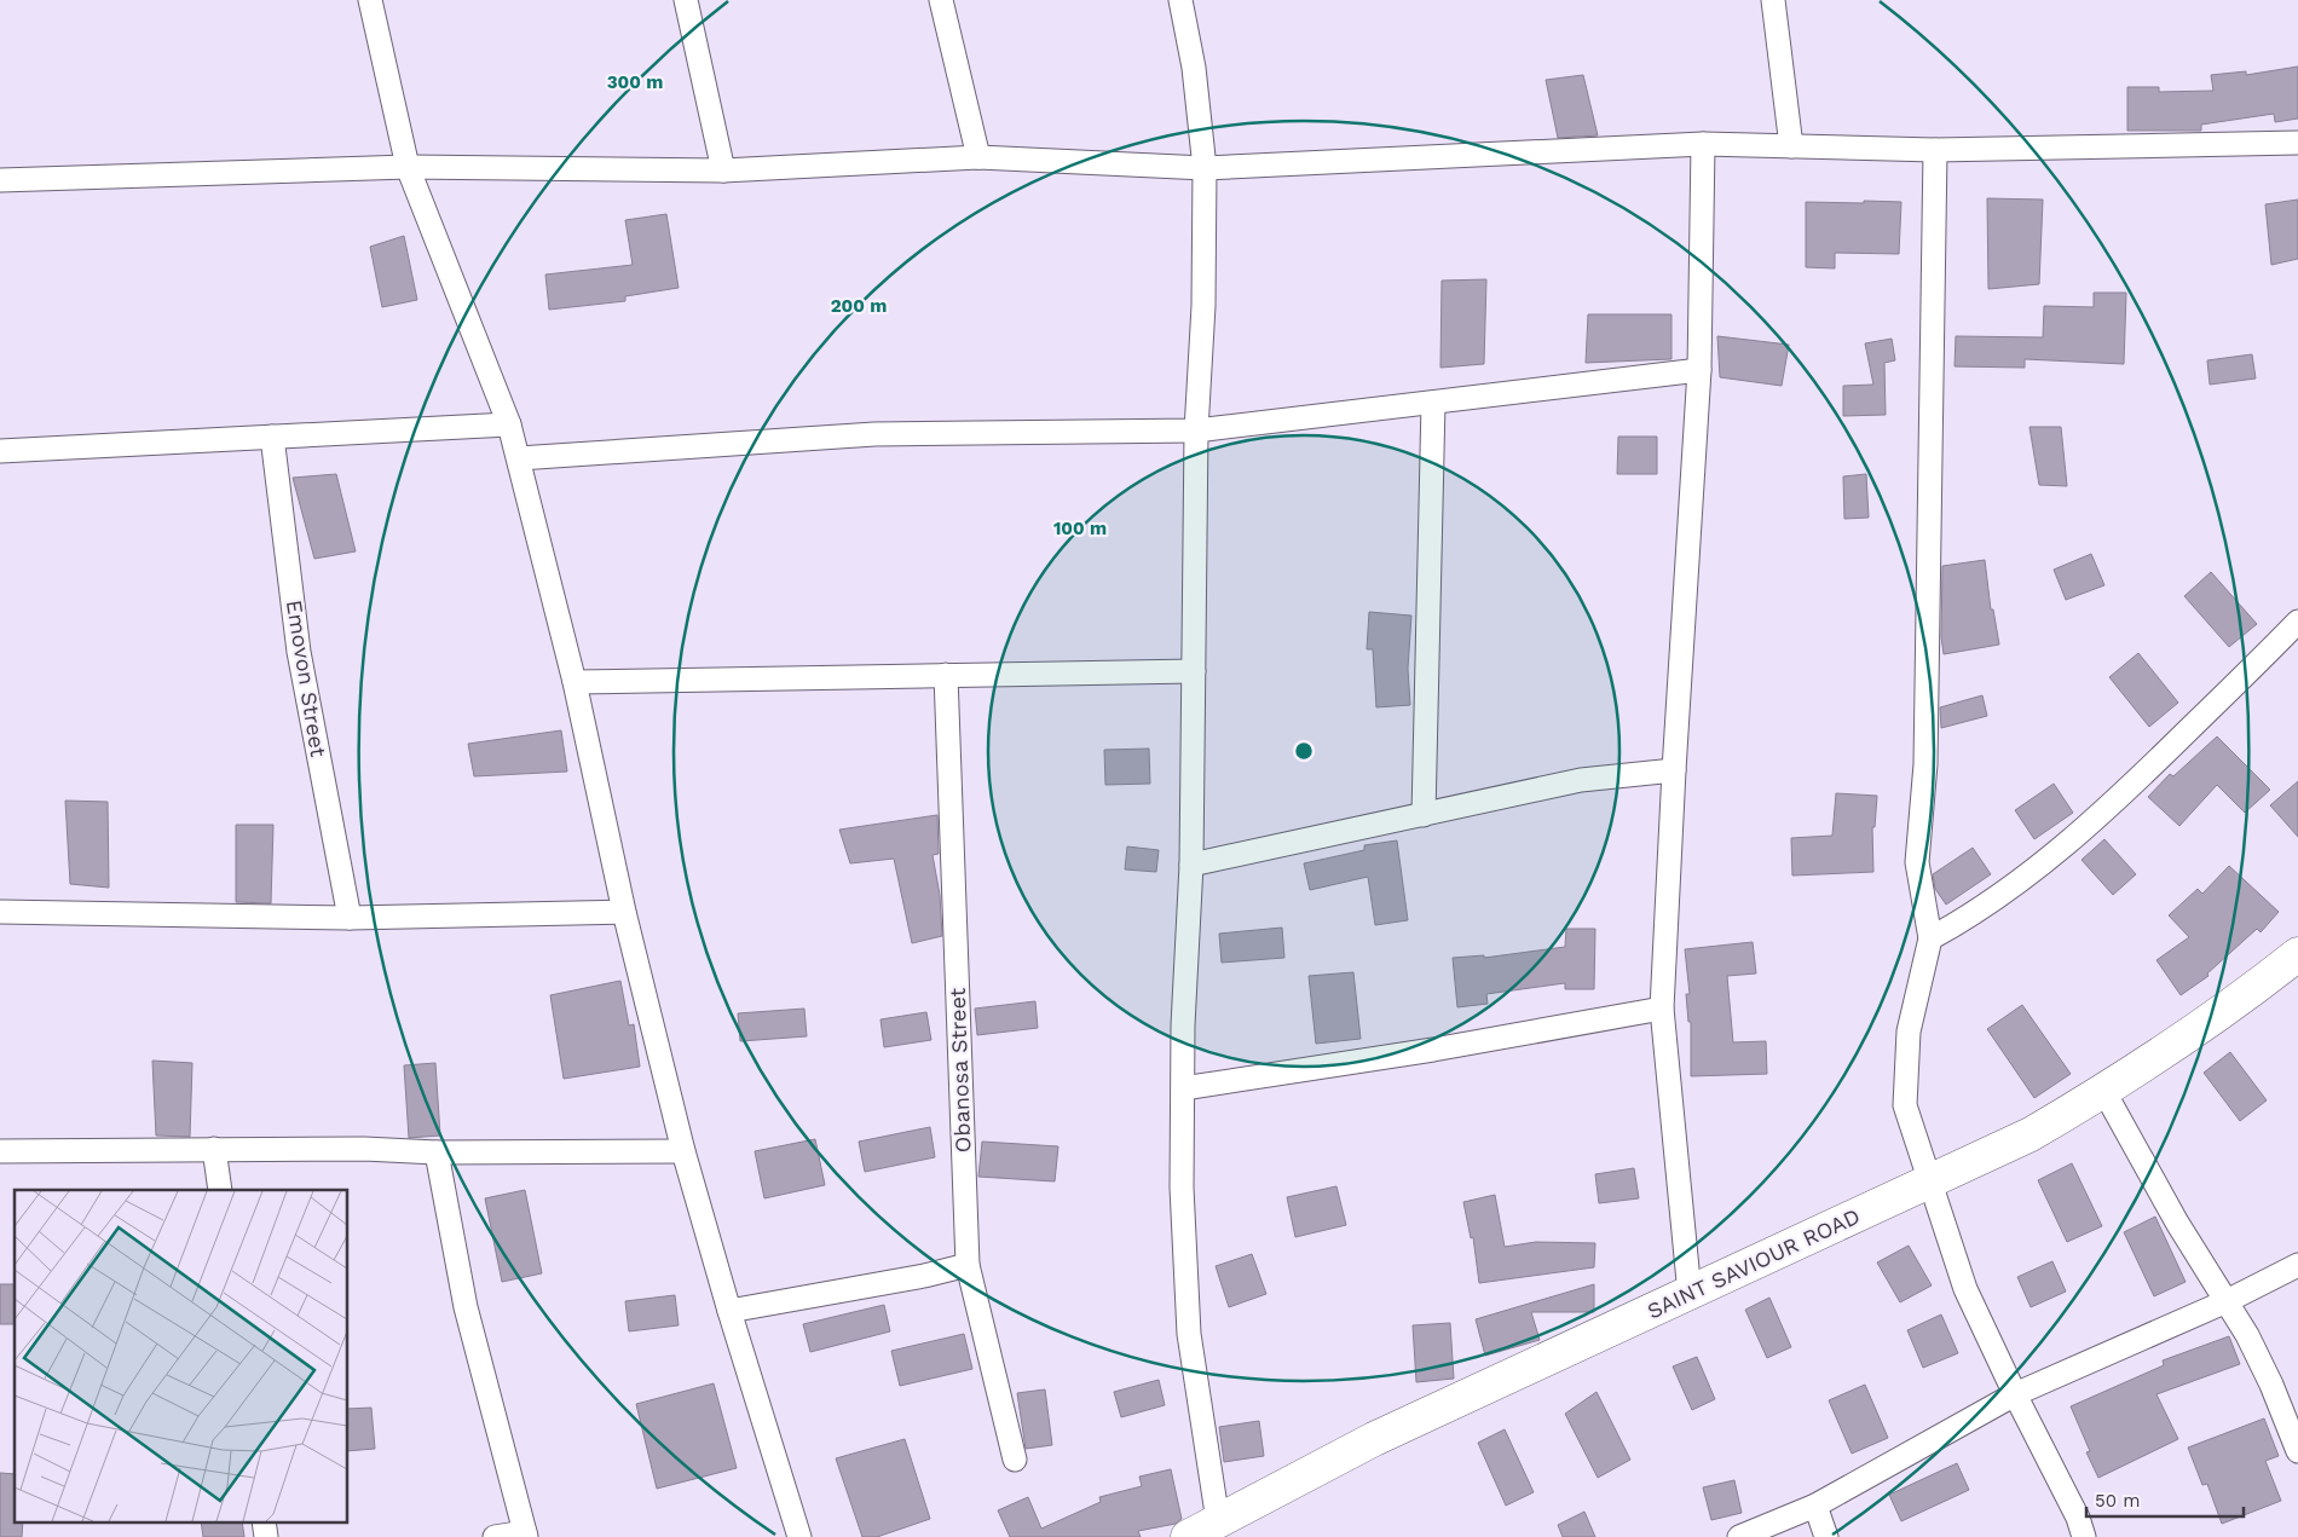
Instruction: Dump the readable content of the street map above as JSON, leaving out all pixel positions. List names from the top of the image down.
{
  "streets": {
    "street": ["Emovon Street", "Obanosa Street", "SAINT SAVIOUR ROAD"]
  },
  "scale_bar": "50 m",
  "rings": ["300 m", "200 m", "100 m"]
}
